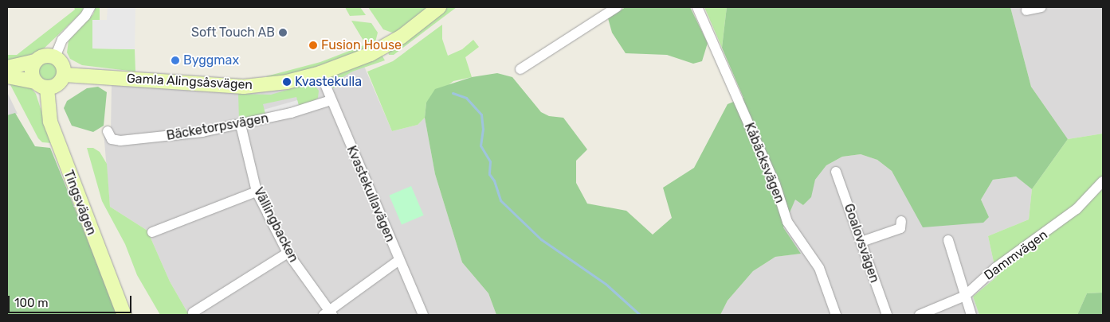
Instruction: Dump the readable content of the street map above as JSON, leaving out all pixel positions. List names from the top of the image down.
{
  "streets": {
    "street": [
      "Gamla Alingsåsvägen",
      "Bäcketorpsvägen",
      "Kåbäcksvägen",
      "Kvastekullavägen",
      "Tingsvägen",
      "Vällingbacken",
      "Goalovsvägen",
      "Dammvägen"
    ]
  },
  "crossings": [
    ["Gamla Alingsåsvägen", "Kvastekullavägen"],
    ["Gamla Alingsåsvägen", "Tingsvägen"],
    ["Bäcketorpsvägen", "Kvastekullavägen"],
    ["Bäcketorpsvägen", "Vällingbacken"]
  ],
  "places": [
    "Soft Touch AB",
    "Fusion House",
    "Byggmax",
    "Kvastekulla"
  ],
  "scale_bar": "100 m"
}
